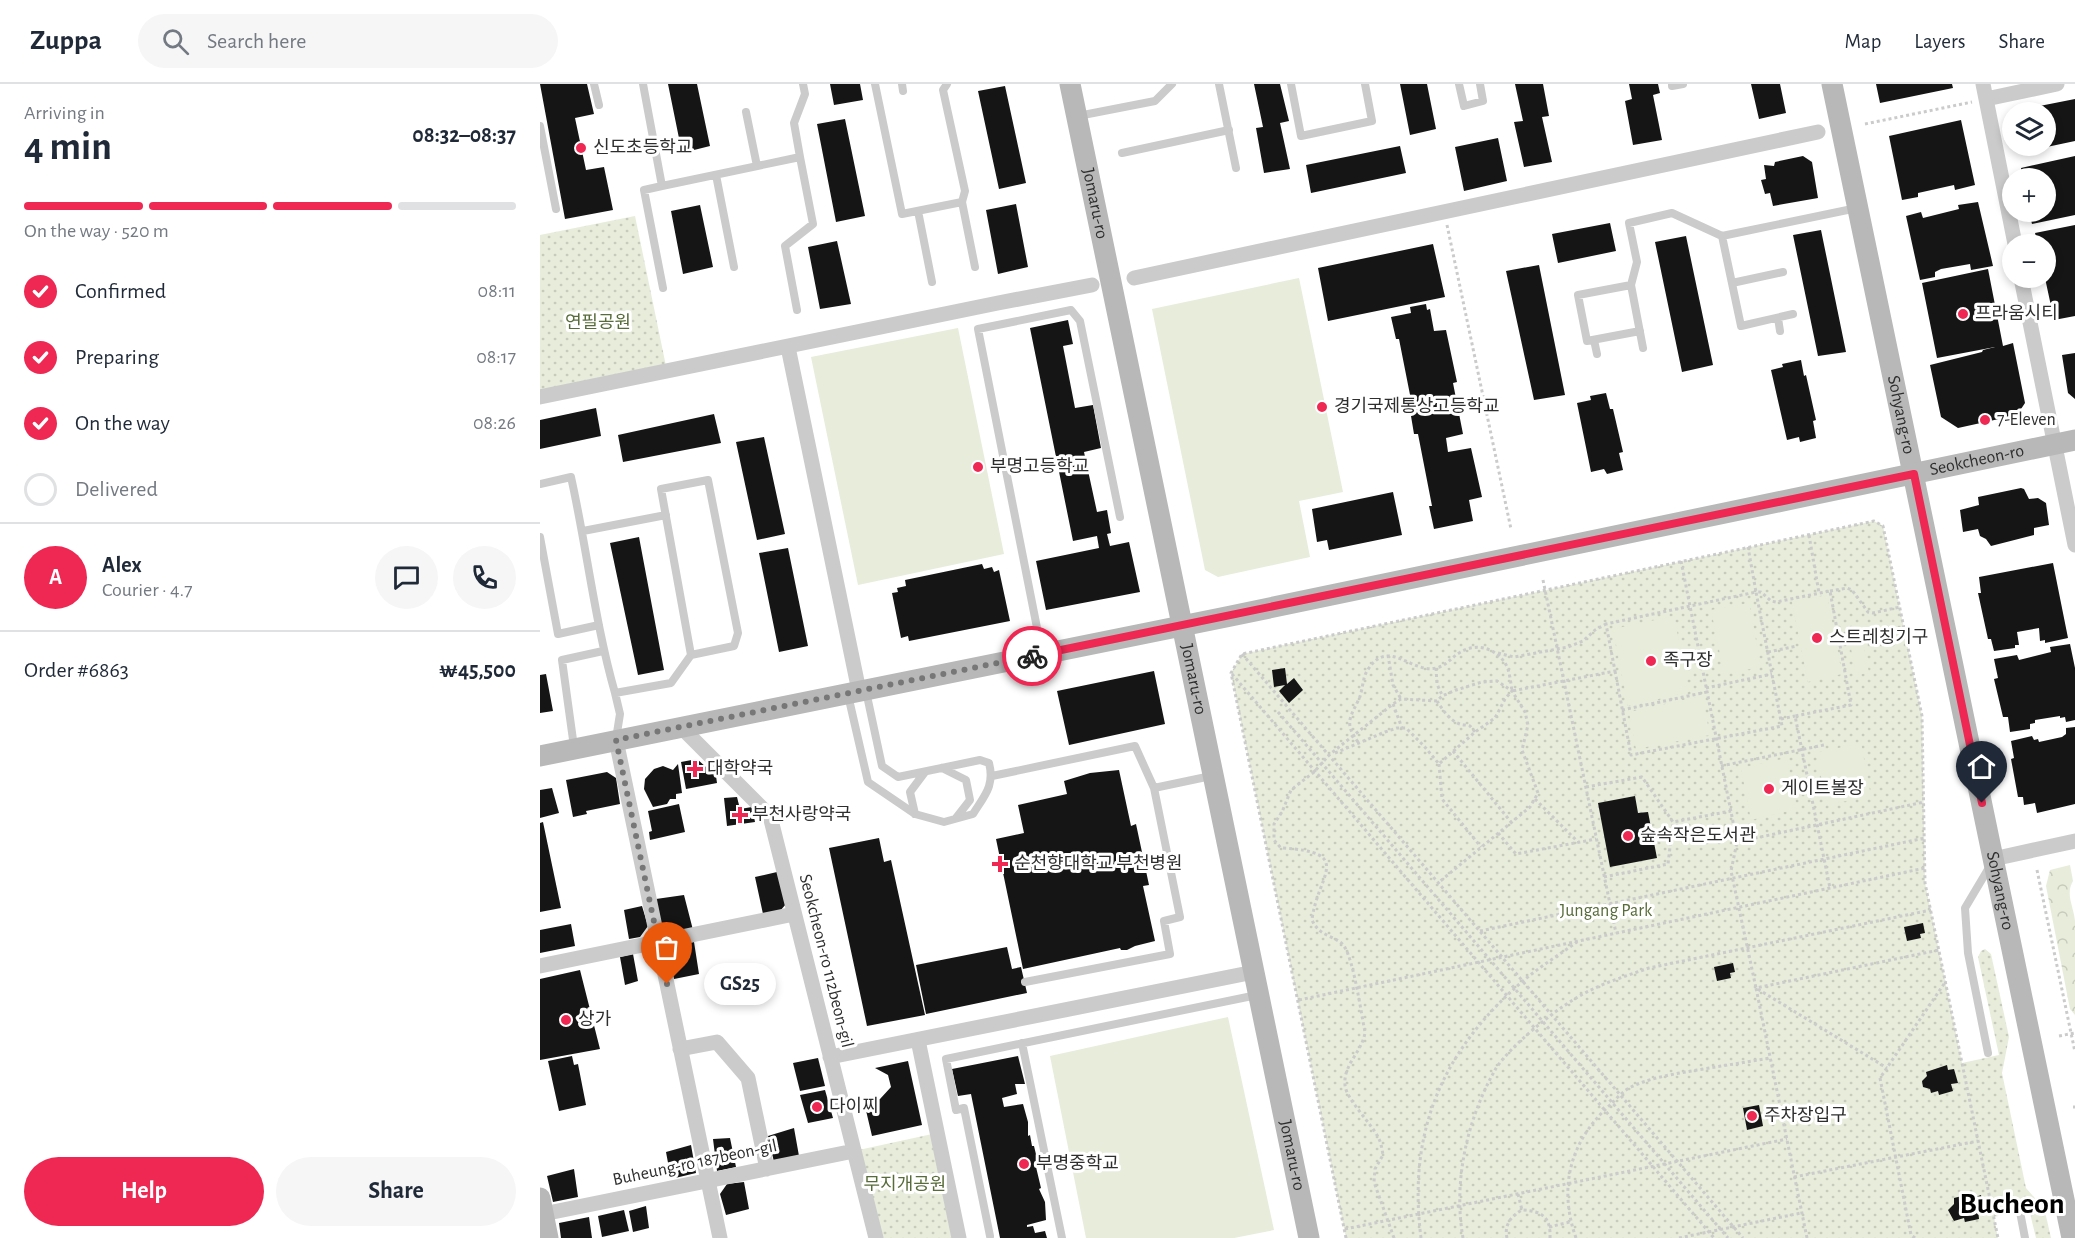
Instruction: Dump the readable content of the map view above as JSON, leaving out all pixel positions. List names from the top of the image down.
{
  "streets": {
    "street": [
      "Jomaru-ro",
      "Sohyang-ro",
      "Seokcheon-ro",
      "Seokcheon-ro 112beon-gil",
      "Buheung-ro 187beon-gil"
    ]
  },
  "crossings": [
    ["Jomaru-ro", "Seokcheon-ro"],
    ["Sohyang-ro", "Seokcheon-ro"],
    ["Seokcheon-ro", "Seokcheon-ro 112beon-gil"],
    ["Seokcheon-ro 112beon-gil", "Buheung-ro 187beon-gil"]
  ],
  "districts": ["Bucheon"],
  "parks": ["연필공원", "Jungang Park", "무지개공원"],
  "places": {
    "other": [
      "신도초등학교",
      "프라움시티",
      "경기국제통상고등학교",
      "7-Eleven",
      "부명고등학교",
      "스트레칭기구",
      "족구장",
      "게이트볼장",
      "숲속작은도서관",
      "GS25",
      "상가",
      "다이찌",
      "주차장입구",
      "부명중학교"
    ],
    "health": ["대학약국", "부천사랑약국", "순천향대학교 부천병원"]
  },
  "page": {
    "header": "Zuppa",
    "search": "Search here",
    "nav": ["Map", "Layers", "Share"],
    "heading": ["4 min", "Arriving in", "08:32–08:37"],
    "panel": [
      "Alex",
      "Courier · 4.7",
      "Order #6863",
      "₩45,500"
    ],
    "map_buttons": ["+", "−"],
    "bar": "On the way · 520 m",
    "list": [
      ["Confirmed", "08:11"],
      ["Preparing", "08:17"],
      ["On the way", "08:26"],
      "Delivered"
    ],
    "round": "A",
    "bubble": "GS25",
    "buttons": ["Help", "Share"]
  }
}
